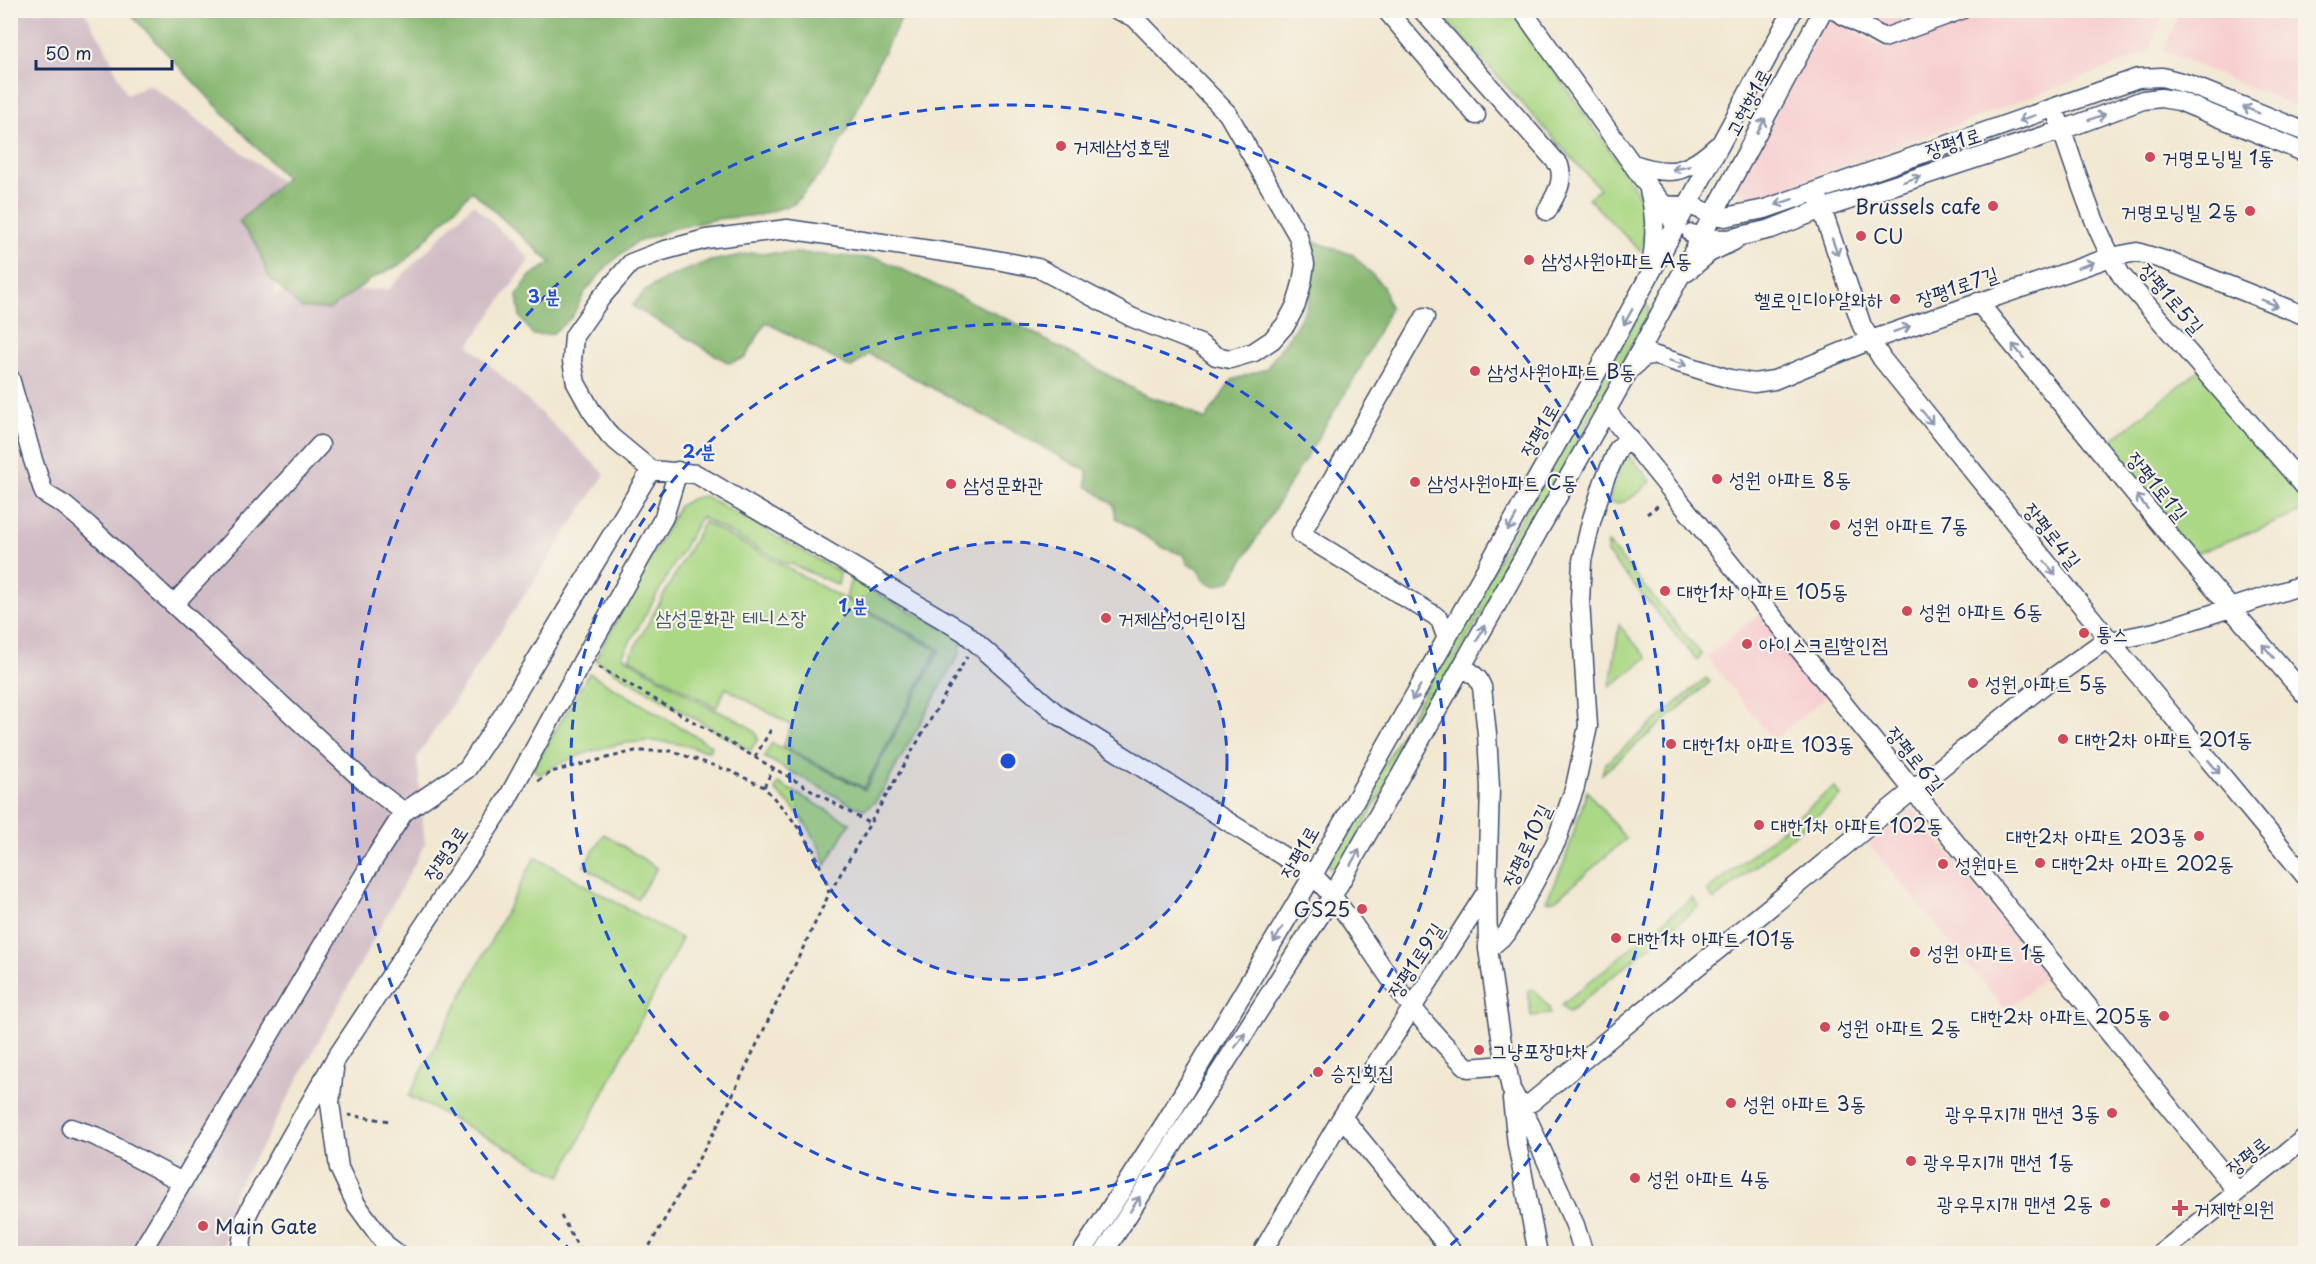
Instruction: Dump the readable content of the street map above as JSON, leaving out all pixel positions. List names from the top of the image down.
{
  "streets": {
    "street": [
      "고현항1로",
      "장평1로",
      "장평1로7길",
      "장평1로5길",
      "장평1로1길",
      "장평로4길",
      "장평로6길",
      "장평로10길",
      "장평3로",
      "장평1로9길",
      "장평로"
    ]
  },
  "crossings": [
    ["고현항1로", "장평1로"],
    ["고현항1로", "장평1로7길"],
    ["장평1로", "장평1로5길"],
    ["장평1로", "장평로4길"],
    ["장평1로7길", "장평1로5길"],
    ["장평1로7길", "장평1로1길"],
    ["장평1로7길", "장평로4길"],
    ["장평로6길", "장평로10길"],
    ["장평로6길", "장평로"]
  ],
  "one_way": ["장평1로7길", "장평1로1길", "장평로4길"],
  "parks": ["삼성문화관 테니스장"],
  "places": {
    "other": [
      "거제삼성호텔",
      "거명모닝빌 1동",
      "Brussels cafe",
      "거명모닝빌 2동",
      "CU",
      "삼성사원아파트 A동",
      "헬로인디아알와하",
      "삼성사원아파트 B동",
      "성원 아파트 8동",
      "삼성사원아파트 C동",
      "삼성문화관",
      "성원 아파트 7동",
      "대한1차 아파트 105동",
      "성원 아파트 6동",
      "거제삼성어린이집",
      "통스",
      "아이스크림할인점",
      "성원 아파트 5동",
      "대한2차 아파트 201동",
      "대한1차 아파트 103동",
      "대한1차 아파트 102동",
      "대한2차 아파트 203동",
      "대한2차 아파트 202동",
      "성원마트",
      "GS25",
      "대한1차 아파트 101동",
      "성원 아파트 1동",
      "대한2차 아파트 205동",
      "성원 아파트 2동",
      "그냥포장마차",
      "승진횟집",
      "성원 아파트 3동",
      "광우무지개 맨션 3동",
      "광우무지개 맨션 1동",
      "성원 아파트 4동",
      "광우무지개 맨션 2동",
      "Main Gate"
    ],
    "health": ["거제한의원"]
  },
  "scale_bar": "50 m",
  "rings": ["3 분", "2 분", "1 분"]
}
